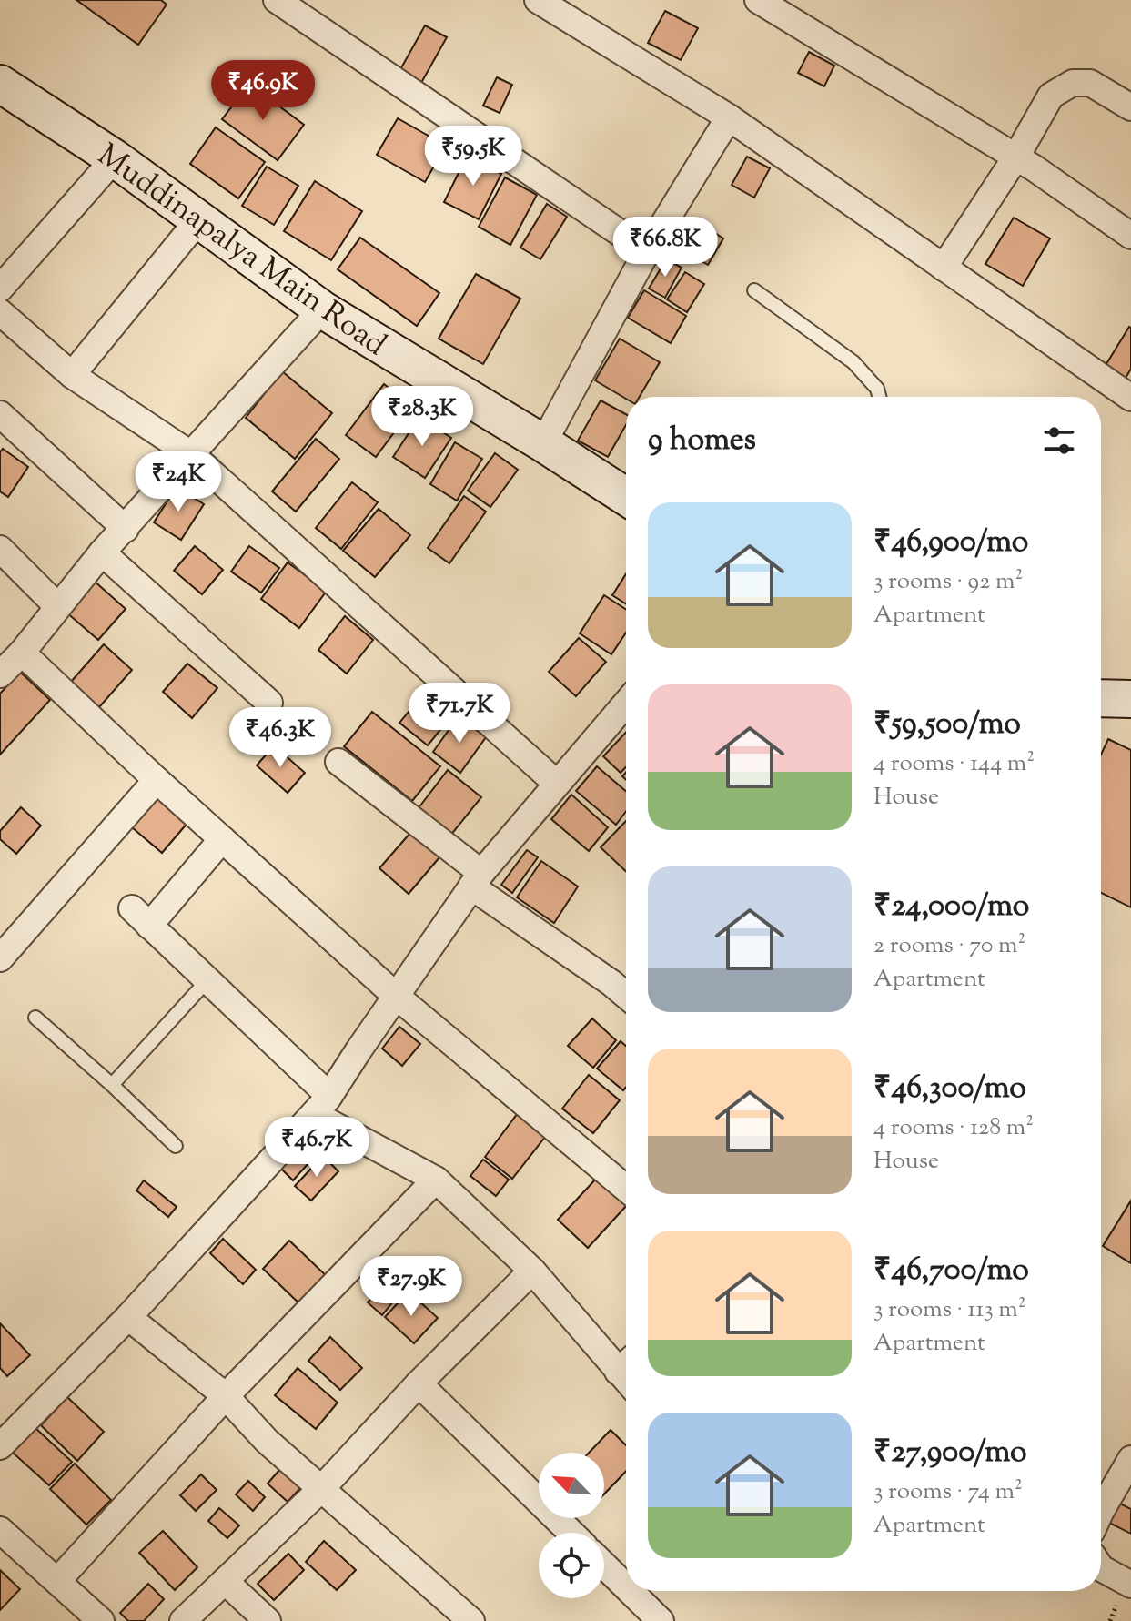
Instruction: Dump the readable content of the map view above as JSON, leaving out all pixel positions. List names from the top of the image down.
{
  "streets": {
    "street": ["Muddinapalya Main Road"]
  },
  "north": "top left",
  "page": {
    "price": [
      "₹46.9K",
      "₹59.5K",
      "₹66.8K",
      "₹28.3K",
      "₹24K",
      "₹71.7K",
      "₹46.3K",
      "₹46.7K",
      "₹27.9K"
    ],
    "heading": "9 homes",
    "list": [
      {
        "name": "₹46,900/mo",
        "note": "3 rooms · 92 m² · Apartment"
      },
      {
        "name": "₹59,500/mo",
        "note": "4 rooms · 144 m² · House"
      },
      {
        "name": "₹24,000/mo",
        "note": "2 rooms · 70 m² · Apartment"
      },
      {
        "name": "₹46,300/mo",
        "note": "4 rooms · 128 m² · House"
      },
      {
        "name": "₹46,700/mo",
        "note": "3 rooms · 113 m² · Apartment"
      },
      {
        "name": "₹27,900/mo",
        "note": "3 rooms · 74 m² · Apartment"
      }
    ]
  }
}
